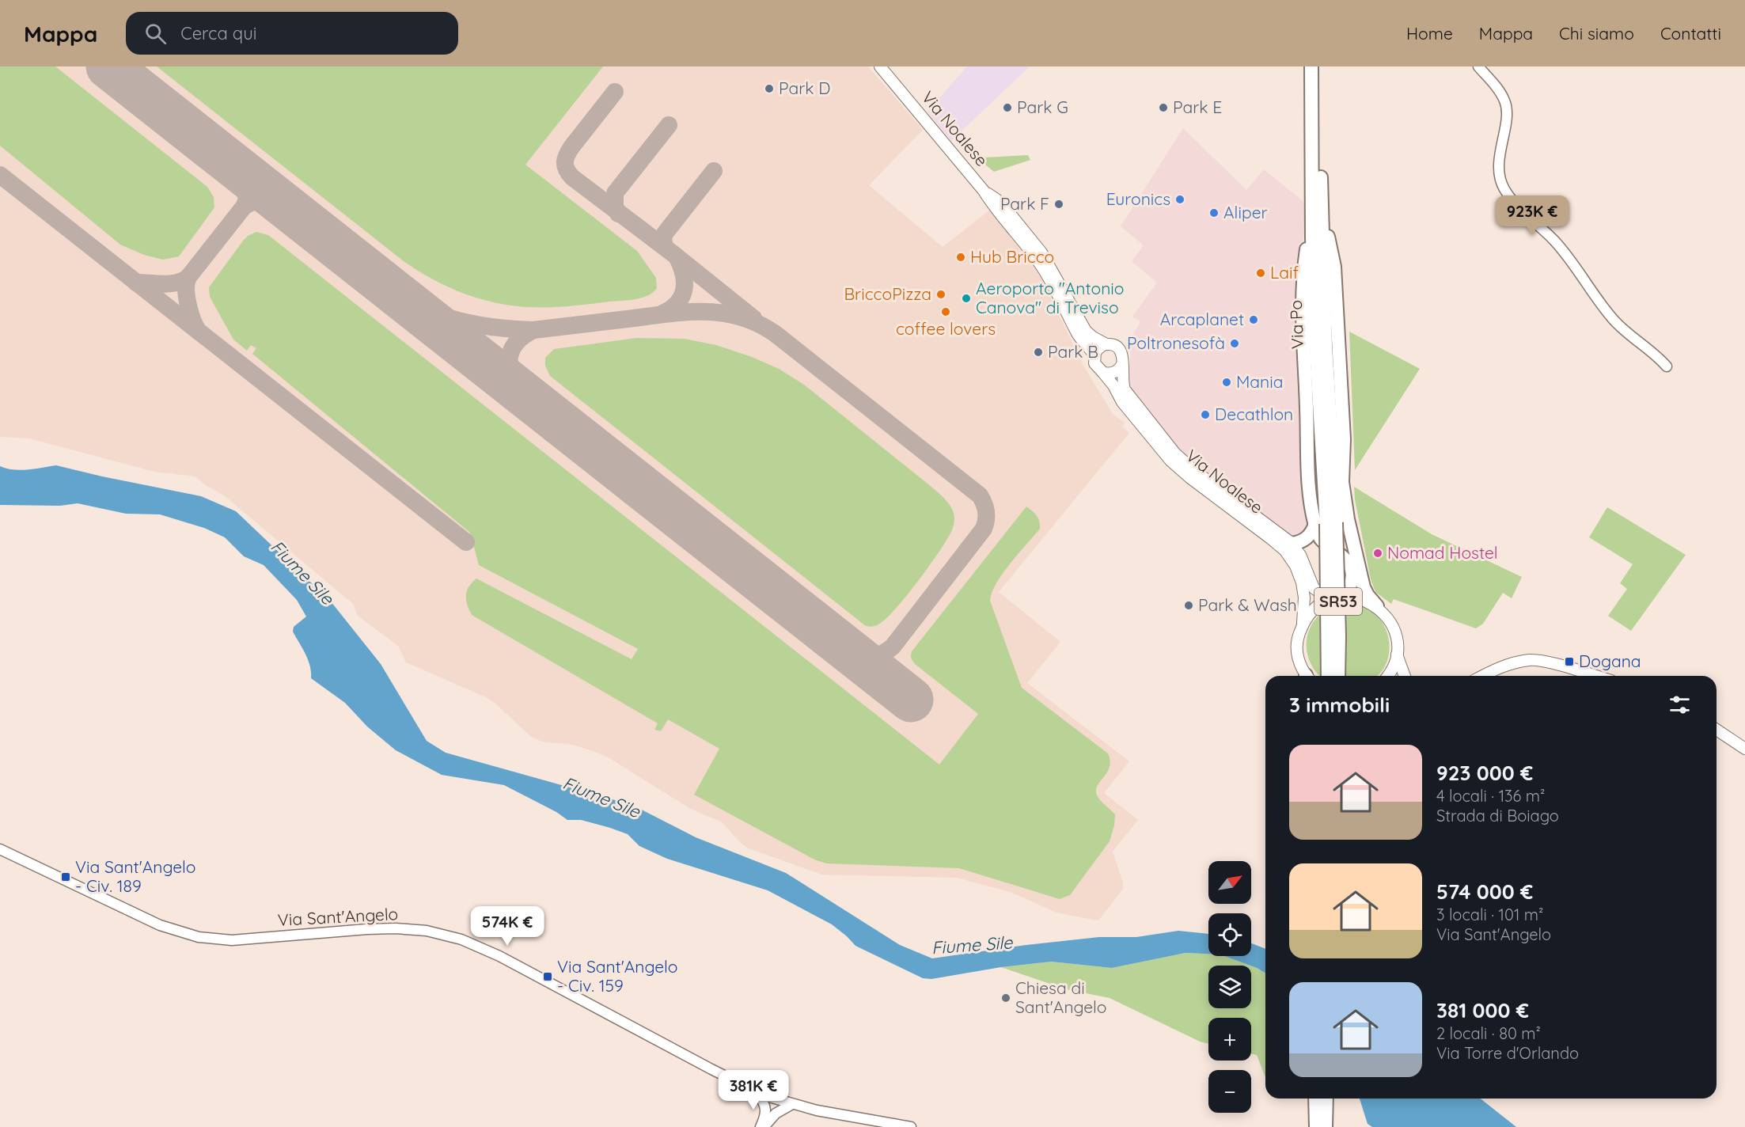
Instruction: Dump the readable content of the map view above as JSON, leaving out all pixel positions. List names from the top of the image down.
{
  "streets": {
    "highway": ["Via Po", "SR53"],
    "main road": ["Via Noalese"],
    "street": ["Via Sant'Angelo"]
  },
  "crossings": [
    ["Via Po", "SR53"]
  ],
  "water": ["Fiume Sile"],
  "places": {
    "other": [
      "Park D",
      "Park G",
      "Park E",
      "Euronics",
      "Park F",
      "Aliper",
      "Hub Bricco",
      "Laif",
      "BriccoPizza",
      "Aeroporto \"Antonio Canova\" di Treviso",
      "coffee lovers",
      "Arcaplanet",
      "Poltronesofà",
      "Park B",
      "Mania",
      "Decathlon",
      "Nomad Hostel",
      "Park & Wash",
      "Chiesa di Sant'Angelo"
    ],
    "transit": ["Dogana", "Via Sant'Angelo - Civ. 189", "Via Sant'Angelo - Civ. 159"]
  },
  "north": "top right",
  "page": {
    "header": "Mappa",
    "search": "Cerca qui",
    "nav": [
      "Home",
      "Mappa",
      "Chi siamo",
      "Contatti"
    ],
    "price": ["923K €", "574K €", "381K €"],
    "heading": "3 immobili",
    "list": [
      {
        "name": "923 000 €",
        "note": "4 locali · 136 m² · Strada di Boiago"
      },
      {
        "name": "574 000 €",
        "note": "3 locali · 101 m² · Via Sant'Angelo"
      },
      {
        "name": "381 000 €",
        "note": "2 locali · 80 m² · Via Torre d'Orlando"
      }
    ],
    "map_buttons": ["+", "−"]
  }
}
